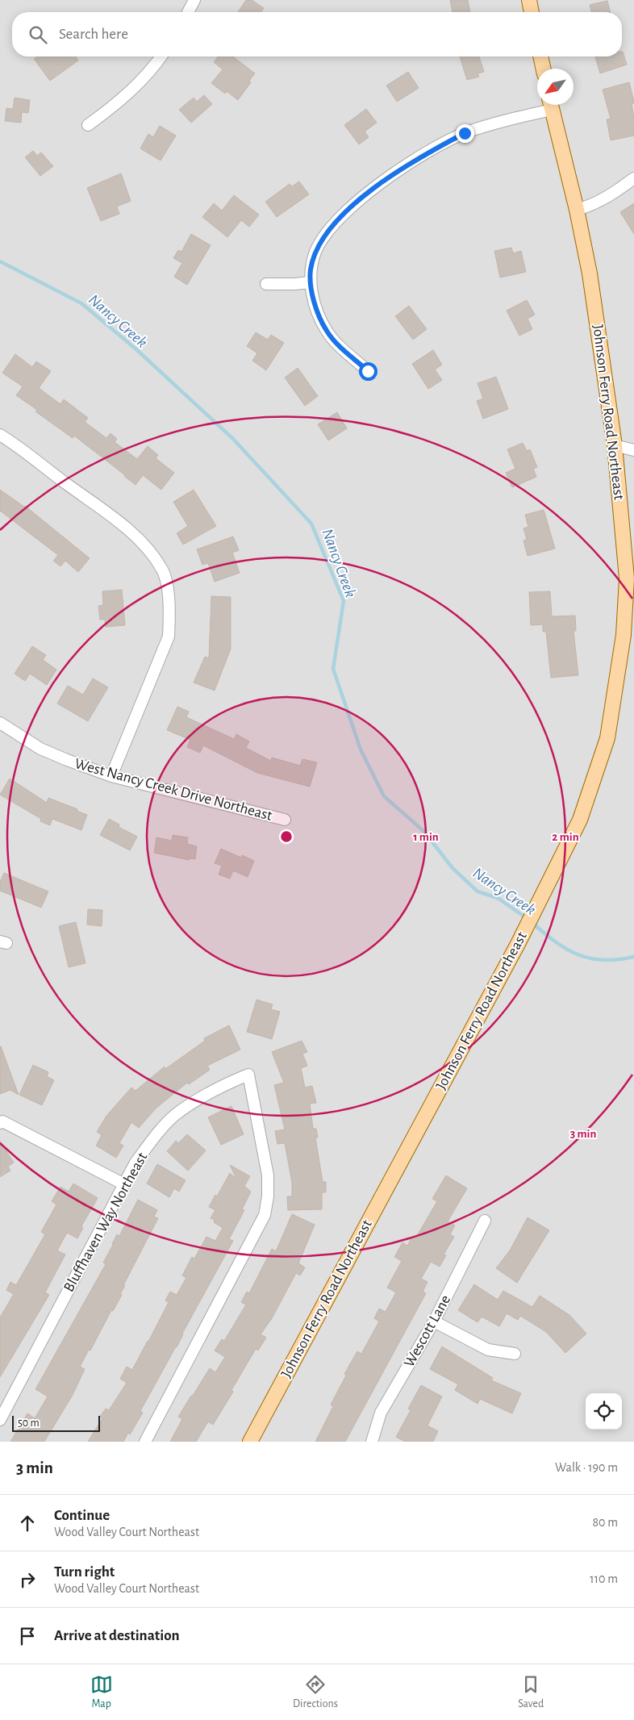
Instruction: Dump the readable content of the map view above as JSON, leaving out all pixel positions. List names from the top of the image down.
{
  "streets": {
    "main road": ["Johnson Ferry Road Northeast"],
    "street": ["West Nancy Creek Drive Northeast", "Bluffhaven Way Northeast", "Wescott Lane"]
  },
  "water": ["Nancy Creek"],
  "scale_bar": "50 m",
  "north": "bottom left",
  "page": {
    "search": "Search here",
    "scale": "50 m",
    "heading": ["3 min", "Walk · 190 m"],
    "list": [
      ["Continue", "Wood Valley Court Northeast", "80 m"],
      ["Turn right", "Wood Valley Court Northeast", "110 m"],
      "Arrive at destination"
    ],
    "nav": ["Map", "Directions", "Saved"]
  },
  "rings": ["1 min", "2 min", "3 min"]
}
